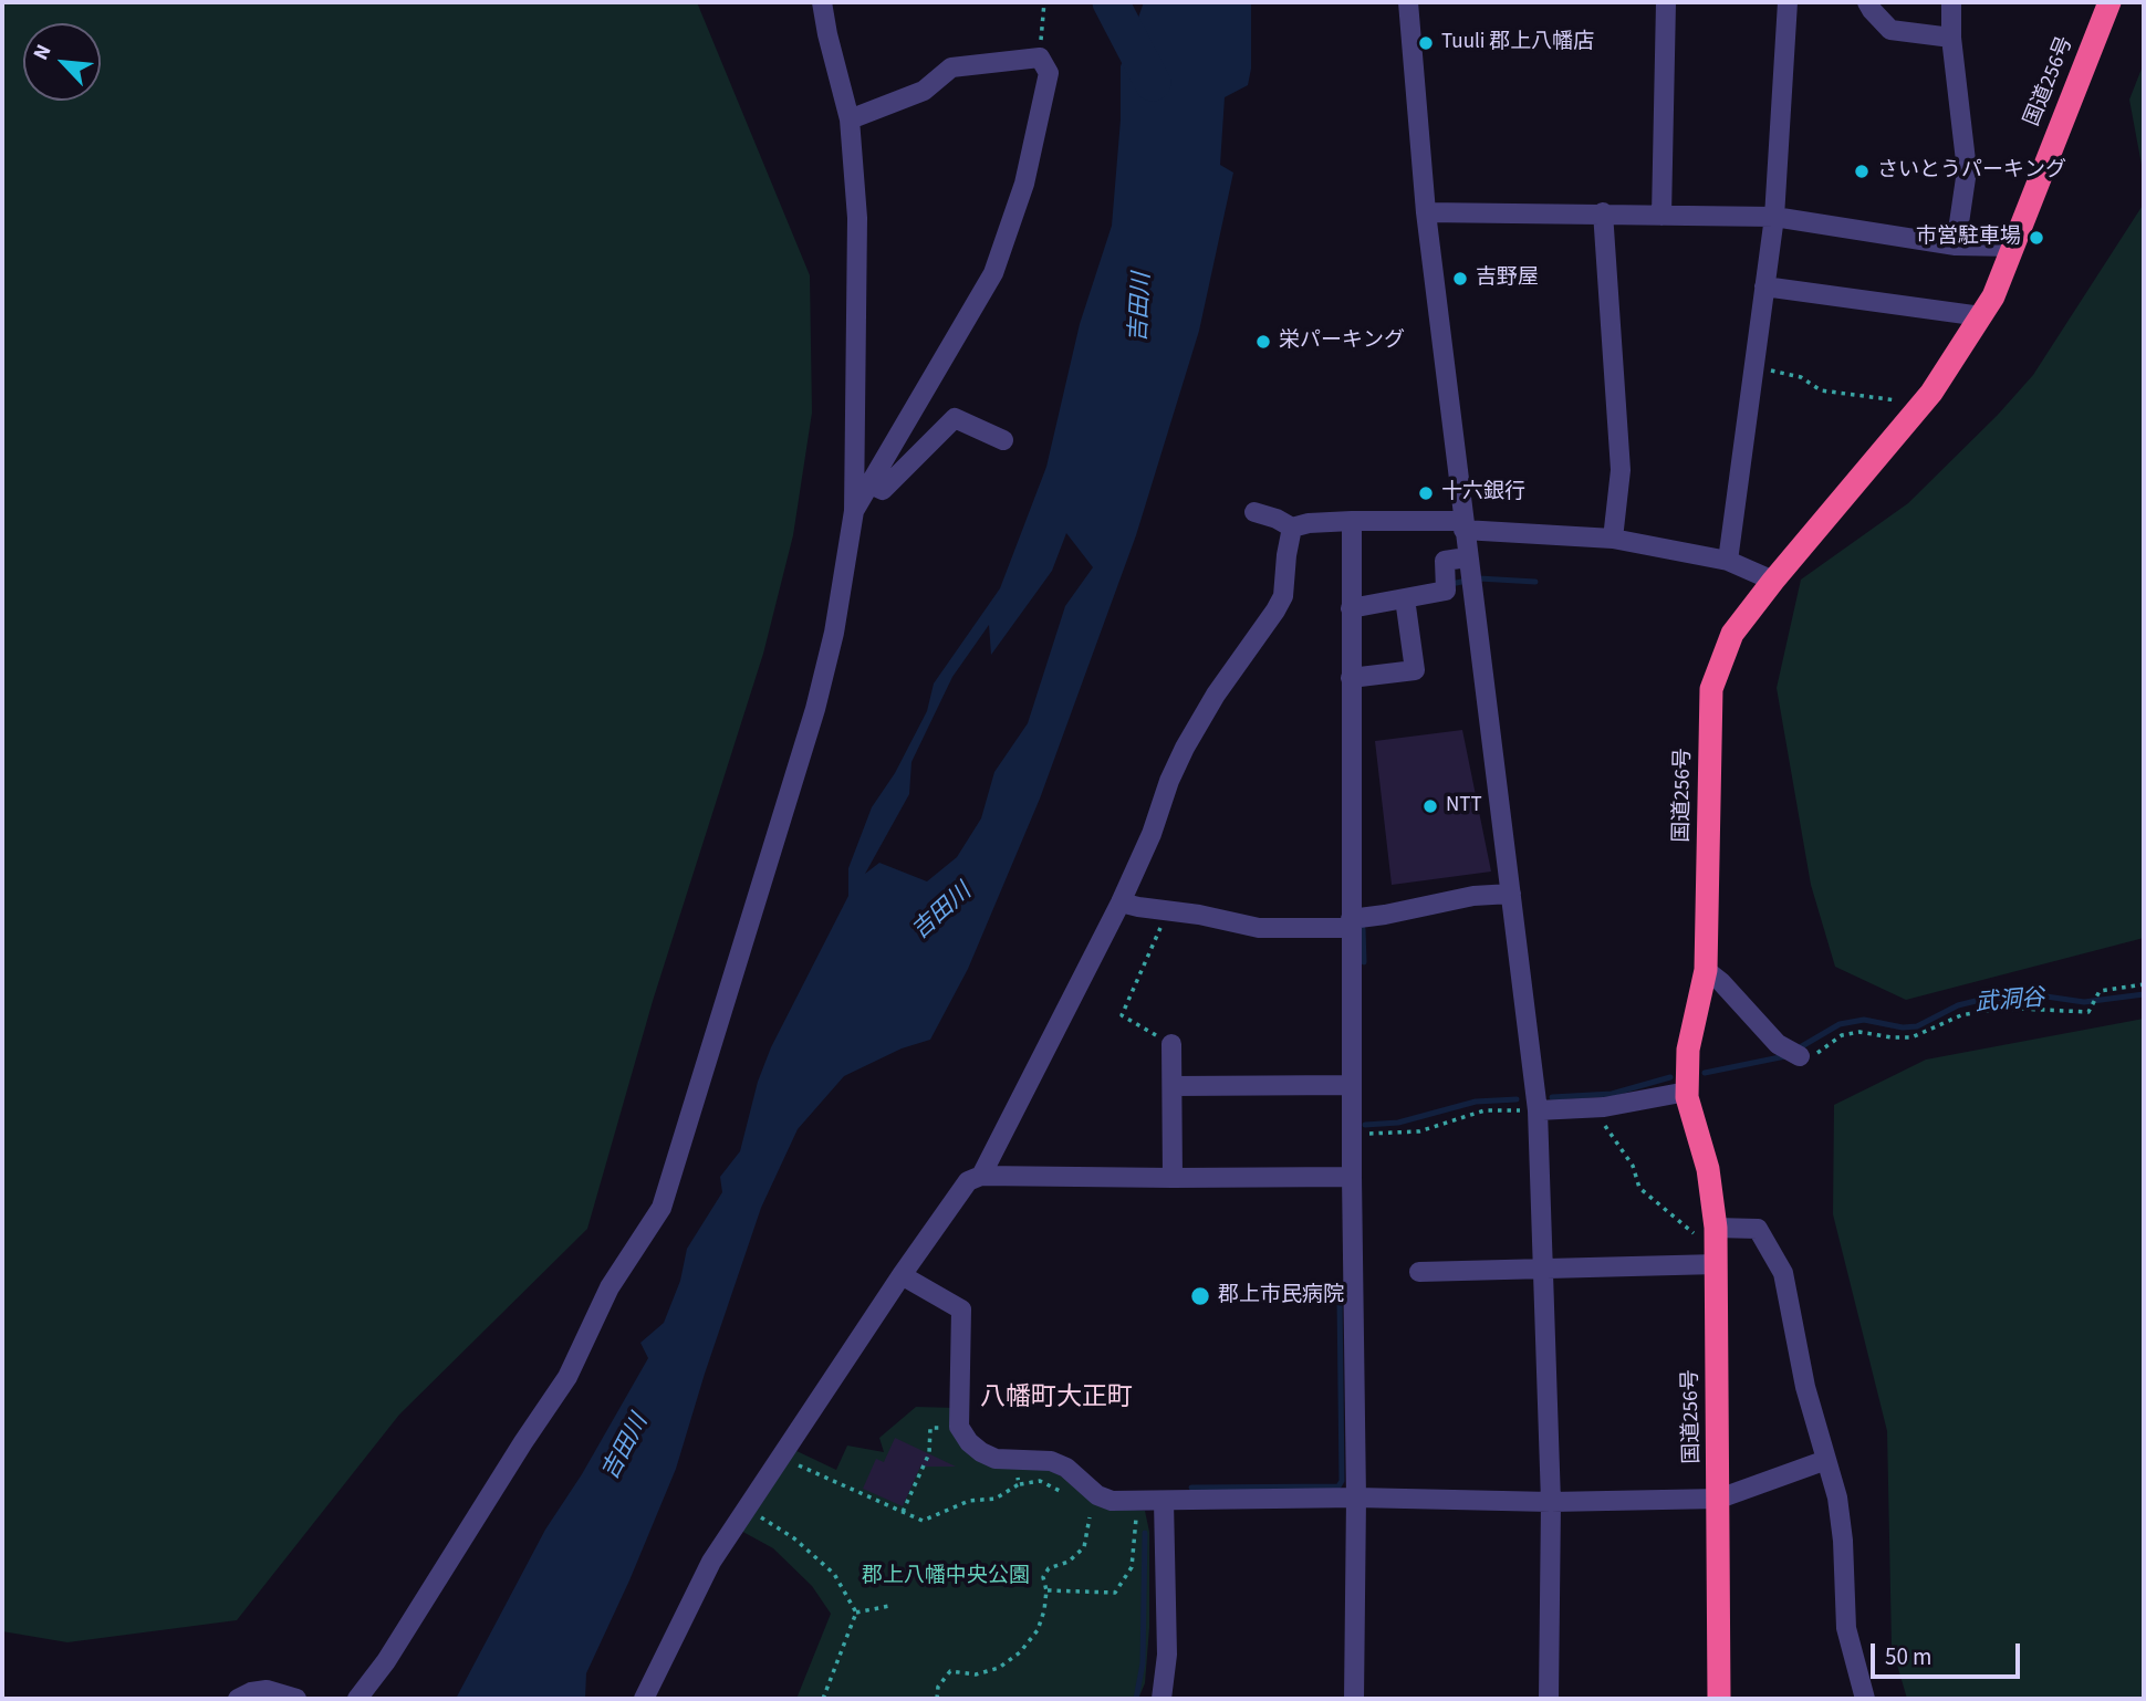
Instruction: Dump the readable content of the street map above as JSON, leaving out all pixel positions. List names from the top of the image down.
{
  "streets": {
    "highway": ["国道256号"]
  },
  "districts": ["八幡町大正町"],
  "water": ["吉田川", "武洞谷"],
  "parks": ["郡上八幡中央公園"],
  "places": [
    "Tuuli 郡上八幡店",
    "さいとうパーキング",
    "市営駐車場",
    "吉野屋",
    "栄パーキング",
    "十六銀行",
    "NTT",
    "郡上市民病院"
  ],
  "scale_bar": "50 m",
  "north": "top left"
}
